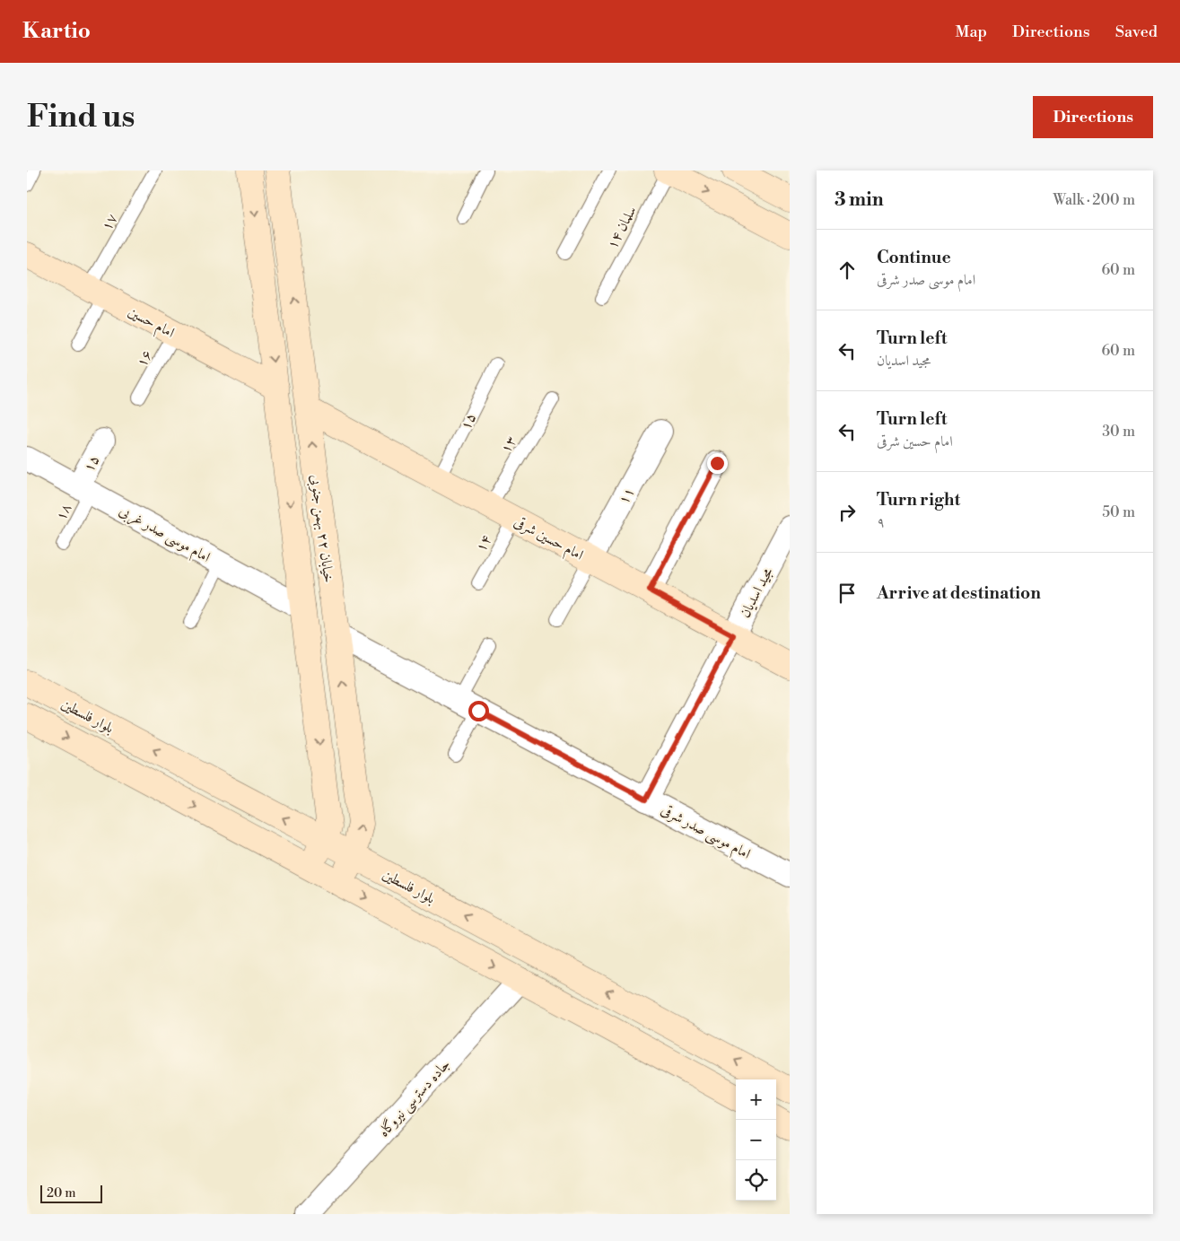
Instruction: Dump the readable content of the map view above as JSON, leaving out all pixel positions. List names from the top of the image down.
{
  "streets": {
    "street": [
      "امام حسین",
      "۱۵",
      "۱۱",
      "خیابان ۲۲ بهمن جنوبی",
      "امام موسی صدر غربی",
      "امام حسین شرقی",
      "مجید اسدیان",
      "بلوار فلسطین",
      "امام موسی صدر شرقی",
      "جاده دسترسی نیروگاه"
    ],
    "lane": [
      "۱۷",
      "سلمان ۱۴",
      "۱۶",
      "۱۳",
      "۱۸",
      "۱۴"
    ]
  },
  "crossings": [
    ["۱۷", "امام حسین"],
    ["امام حسین", "۱۶"],
    ["امام حسین", "خیابان ۲۲ بهمن جنوبی"],
    ["۱۵", "۱۸"],
    ["۱۵", "امام موسی صدر غربی"],
    ["۱۵", "امام حسین شرقی"],
    ["۱۳", "امام حسین شرقی"],
    ["۱۱", "امام حسین شرقی"],
    ["۱۸", "امام موسی صدر غربی"],
    ["خیابان ۲۲ بهمن جنوبی", "امام موسی صدر غربی"],
    ["خیابان ۲۲ بهمن جنوبی", "امام حسین شرقی"],
    ["خیابان ۲۲ بهمن جنوبی", "بلوار فلسطین"],
    ["خیابان ۲۲ بهمن جنوبی", "امام موسی صدر شرقی"],
    ["امام حسین شرقی", "۱۴"],
    ["امام حسین شرقی", "مجید اسدیان"],
    ["مجید اسدیان", "امام موسی صدر شرقی"],
    ["بلوار فلسطین", "جاده دسترسی نیروگاه"]
  ],
  "scale_bar": "20 m",
  "page": {
    "header": "Kartio",
    "nav": ["Map", "Directions", "Saved"],
    "buttons": "Directions",
    "title": "Find us",
    "heading": ["3 min", "Walk · 200 m"],
    "list": [
      ["Continue", "امام موسی صدر شرقی", "60 m"],
      ["Turn left", "مجید اسدیان", "60 m"],
      ["Turn left", "امام حسین شرقی", "30 m"],
      ["Turn right", "۹", "50 m"],
      "Arrive at destination"
    ],
    "map_buttons": ["+", "−"],
    "scale": "20 m"
  }
}
